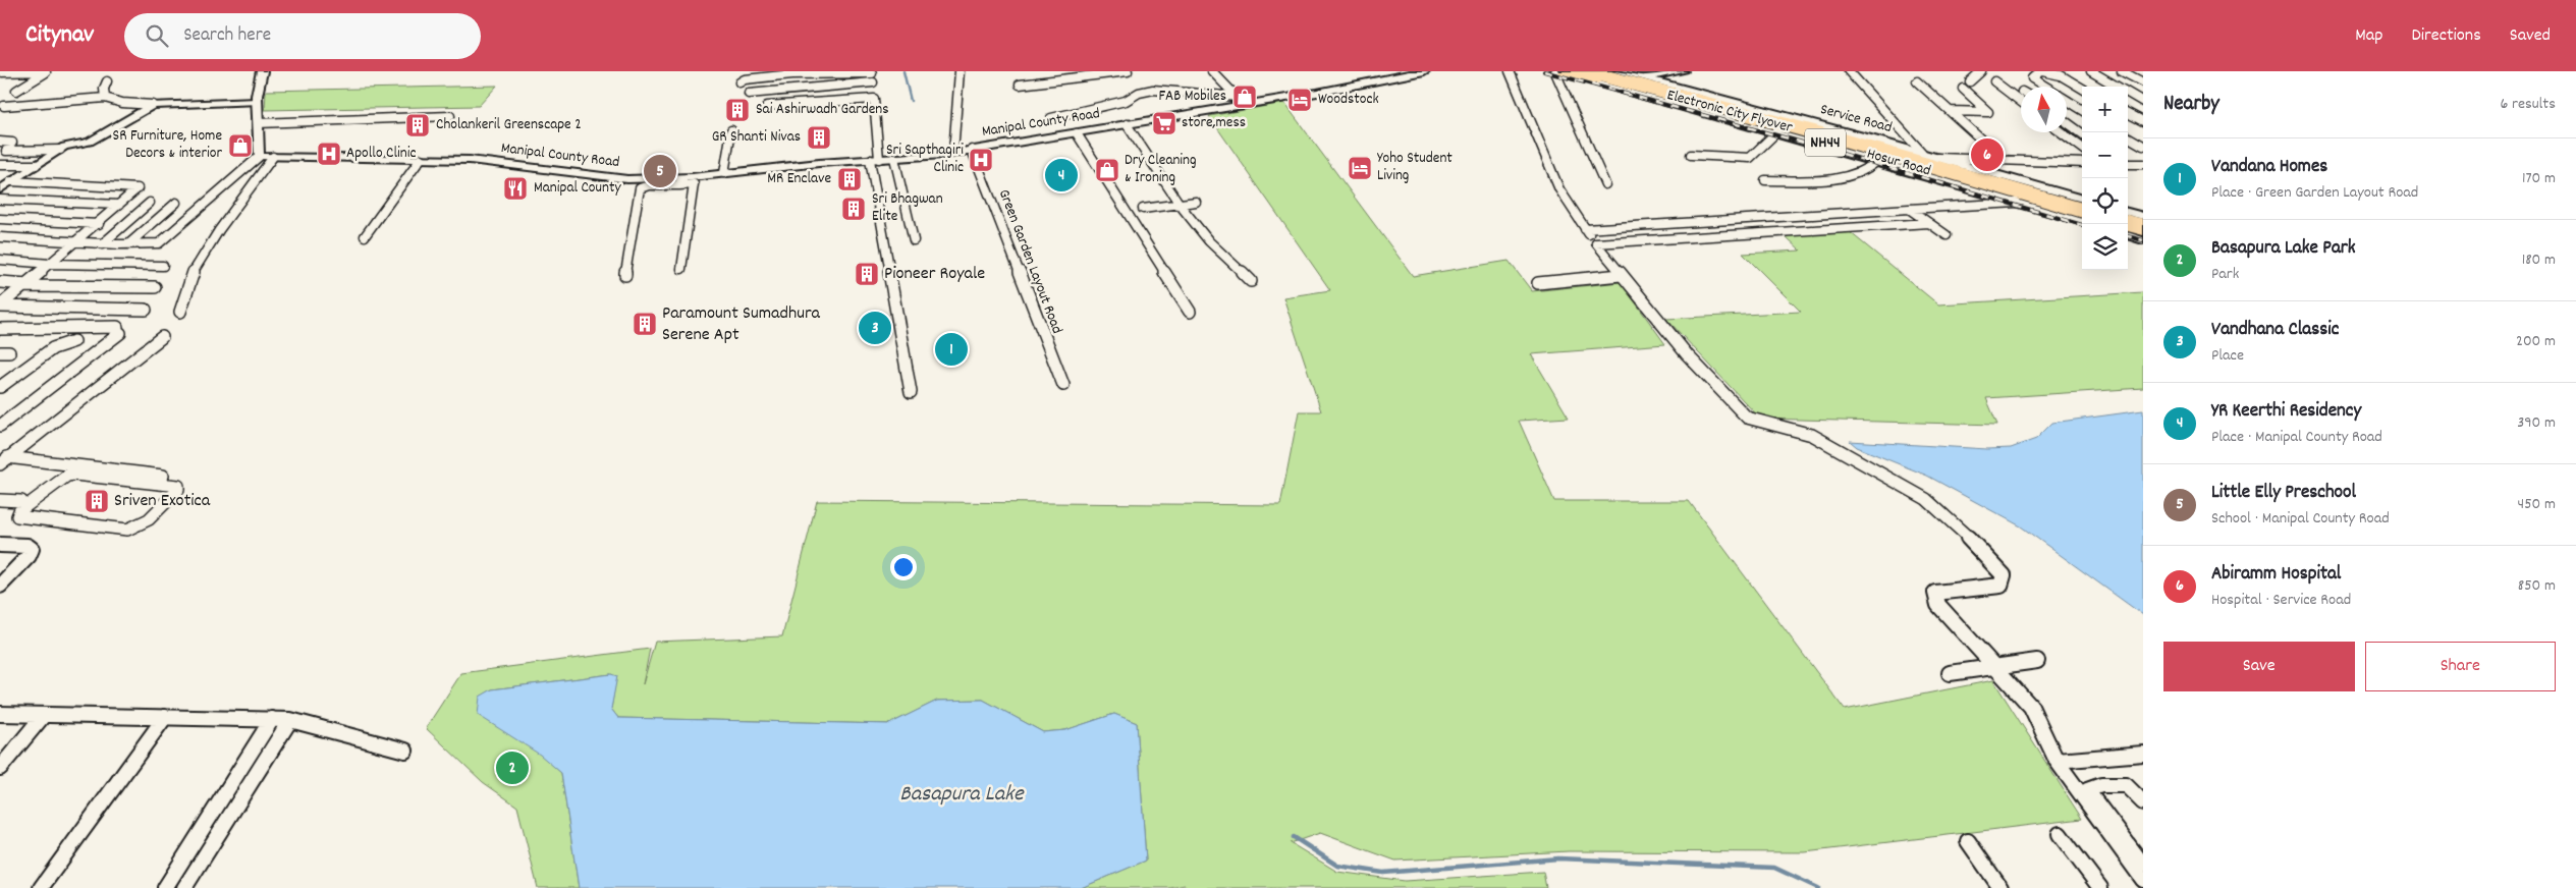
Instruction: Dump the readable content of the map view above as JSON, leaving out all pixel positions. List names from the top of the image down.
{
  "streets": {
    "highway": ["Electronic City Flyover", "NH44", "Hosur Road"],
    "main road": ["Manipal County Road"],
    "street": ["Service Road", "Green Garden Layout Road"]
  },
  "crossings": [
    ["Service Road", "Hosur Road"],
    ["Manipal County Road", "Green Garden Layout Road"]
  ],
  "water": ["Basapura Lake"],
  "places": {
    "shop": ["FAB Mobiles", "SR Furniture, Home Decors & interior", "Dry Cleaning & Ironing"],
    "hotel": ["Woodstock", "Yoho Student Living"],
    "building": [
      "Sai Ashirwadh Gardens",
      "Cholankeril Greenscape 2",
      "GR Shanti Nivas",
      "MR Enclave",
      "Sri Bhagwan Elite",
      "Pioneer Royale",
      "Paramount Sumadhura Serene Apt",
      "Sriven Exotica"
    ],
    "supermarket": ["store,mess"],
    "hospital": ["Apollo Clinic", "Sri Sapthagiri Clinic"],
    "restaurant": ["Manipal County"]
  },
  "north": "top",
  "page": {
    "header": "Citynav",
    "search": "Search here",
    "nav": ["Map", "Directions", "Saved"],
    "heading": ["Nearby", "6 results"],
    "map_buttons": ["+", "−"],
    "pins": [
      "6",
      "5",
      "4",
      "3",
      "1",
      "2"
    ],
    "list": [
      {
        "mark": "1",
        "name": "Vandana Homes",
        "note": "Place · Green Garden Layout Road",
        "value": "170 m"
      },
      {
        "mark": "2",
        "name": "Basapura Lake Park",
        "note": "Park",
        "value": "180 m"
      },
      {
        "mark": "3",
        "name": "Vandhana Classic",
        "note": "Place",
        "value": "200 m"
      },
      {
        "mark": "4",
        "name": "YR Keerthi Residency",
        "note": "Place · Manipal County Road",
        "value": "390 m"
      },
      {
        "mark": "5",
        "name": "Little Elly Preschool",
        "note": "School · Manipal County Road",
        "value": "450 m"
      },
      {
        "mark": "6",
        "name": "Abiramm Hospital",
        "note": "Hospital · Service Road",
        "value": "850 m"
      }
    ],
    "buttons": ["Save", "Share"]
  }
}
